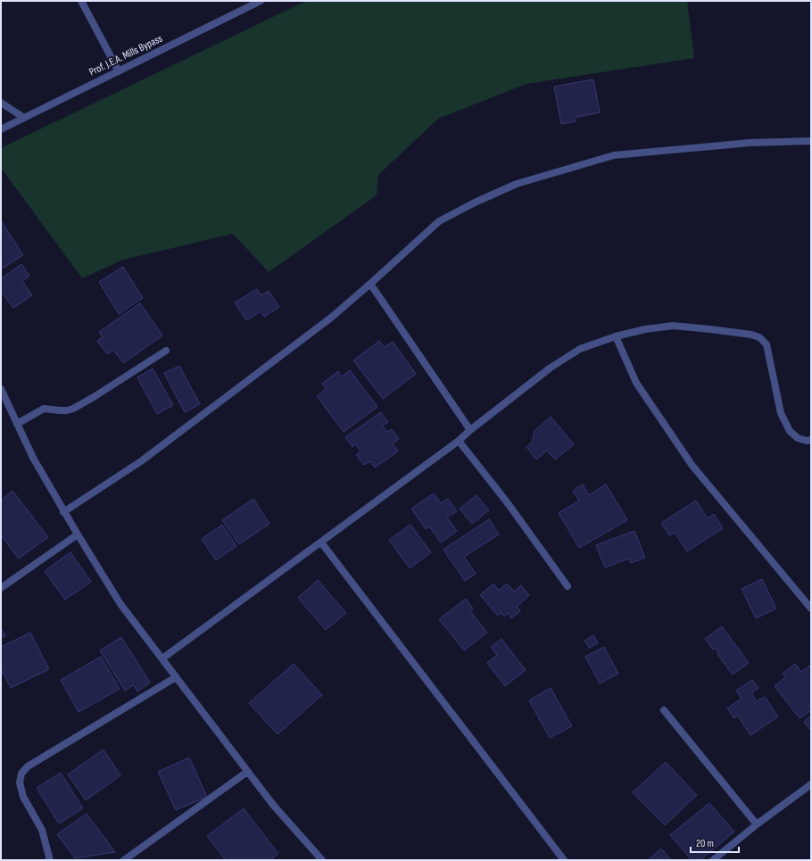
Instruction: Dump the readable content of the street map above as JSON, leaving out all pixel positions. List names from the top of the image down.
{
  "streets": {
    "street": ["Prof. J.E.A. Mills Bypass"]
  },
  "scale_bar": "20 m"
}
